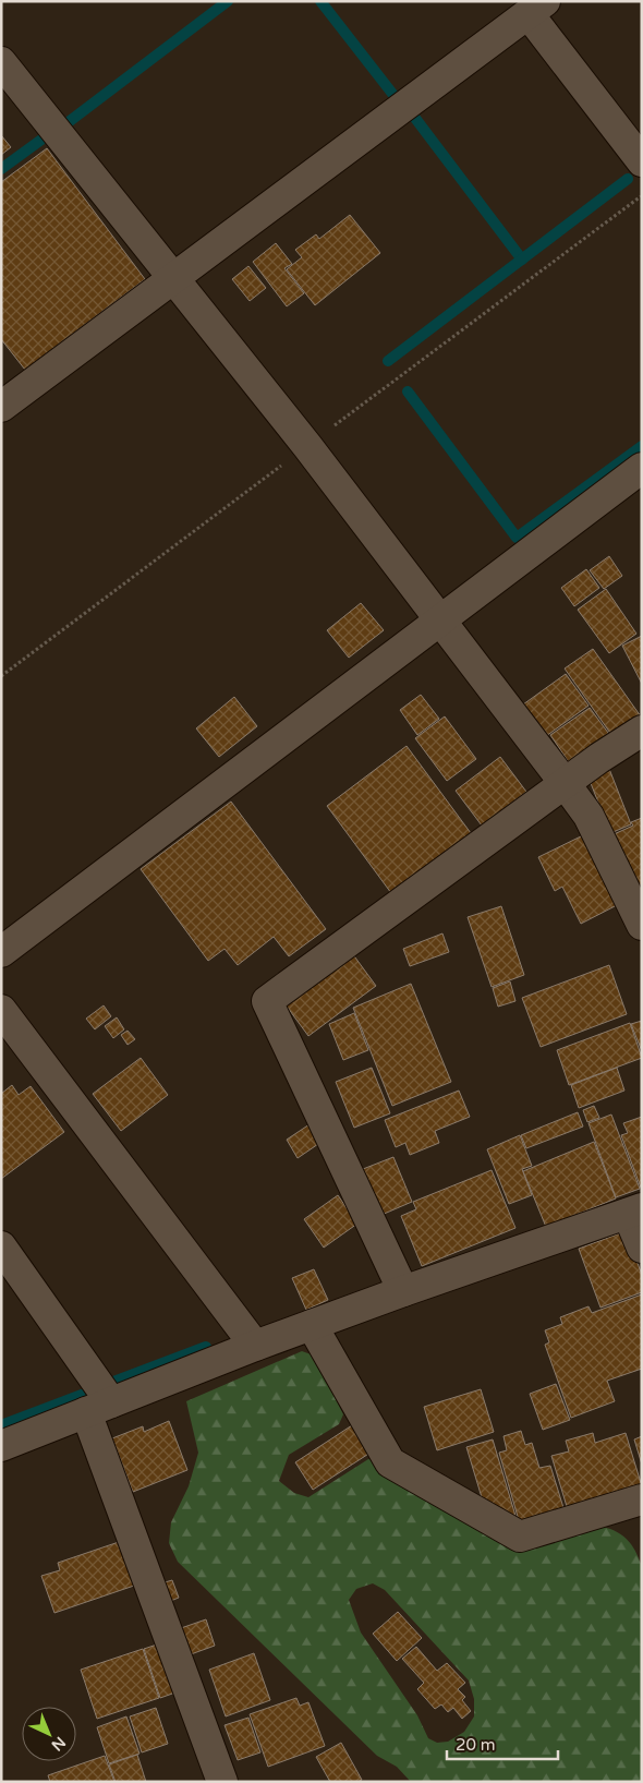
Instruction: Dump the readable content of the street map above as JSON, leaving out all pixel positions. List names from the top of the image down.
{
  "scale_bar": "20 m",
  "north": "bottom right"
}
